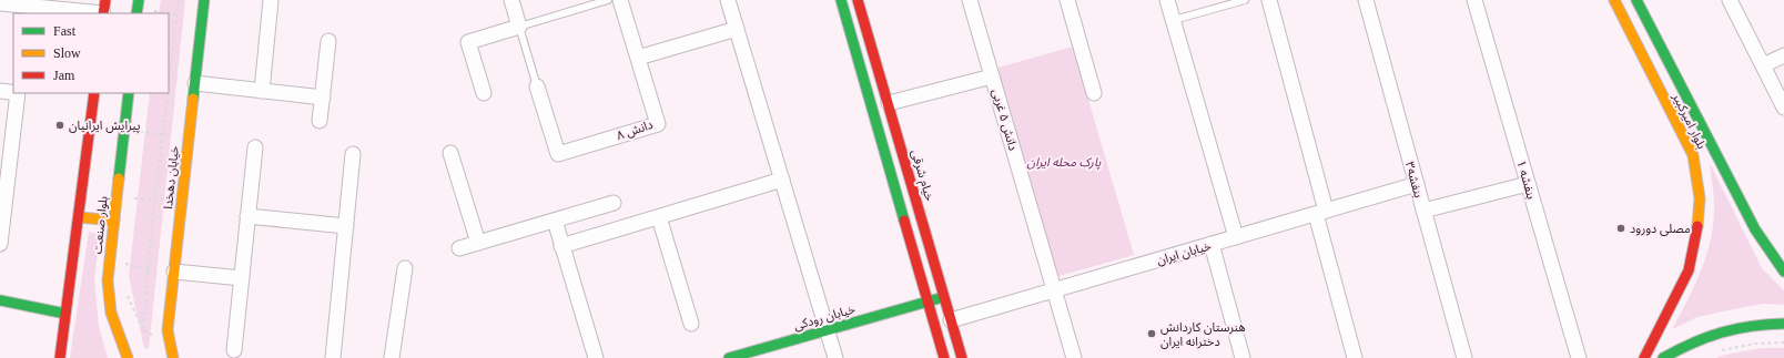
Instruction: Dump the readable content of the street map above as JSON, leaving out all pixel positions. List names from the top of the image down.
{
  "streets": {
    "main road": [
      "بلوار امیرکبیر",
      "خیام شرقی",
      "خیابان دهخدا",
      "بلوار صنعت",
      "خیابان رودکی"
    ],
    "street": [
      "دانش ۵ غربی",
      "دانش ۸",
      "بنفشه۳",
      "بنفشه ۱",
      "خیابان ایران"
    ]
  },
  "crossings": [
    ["دانش ۵ غربی", "خیابان ایران"],
    ["خیام شرقی", "خیابان ایران"],
    ["خیام شرقی", "خیابان رودکی"],
    ["بنفشه۳", "خیابان ایران"]
  ],
  "parks": ["پارک محله ایران"],
  "places": ["پیرایش ایرانیان", "مصلی دورود", "هنرستان کاردانش دخترانه ایران"],
  "legend": ["Fast", "Slow", "Jam"]
}
